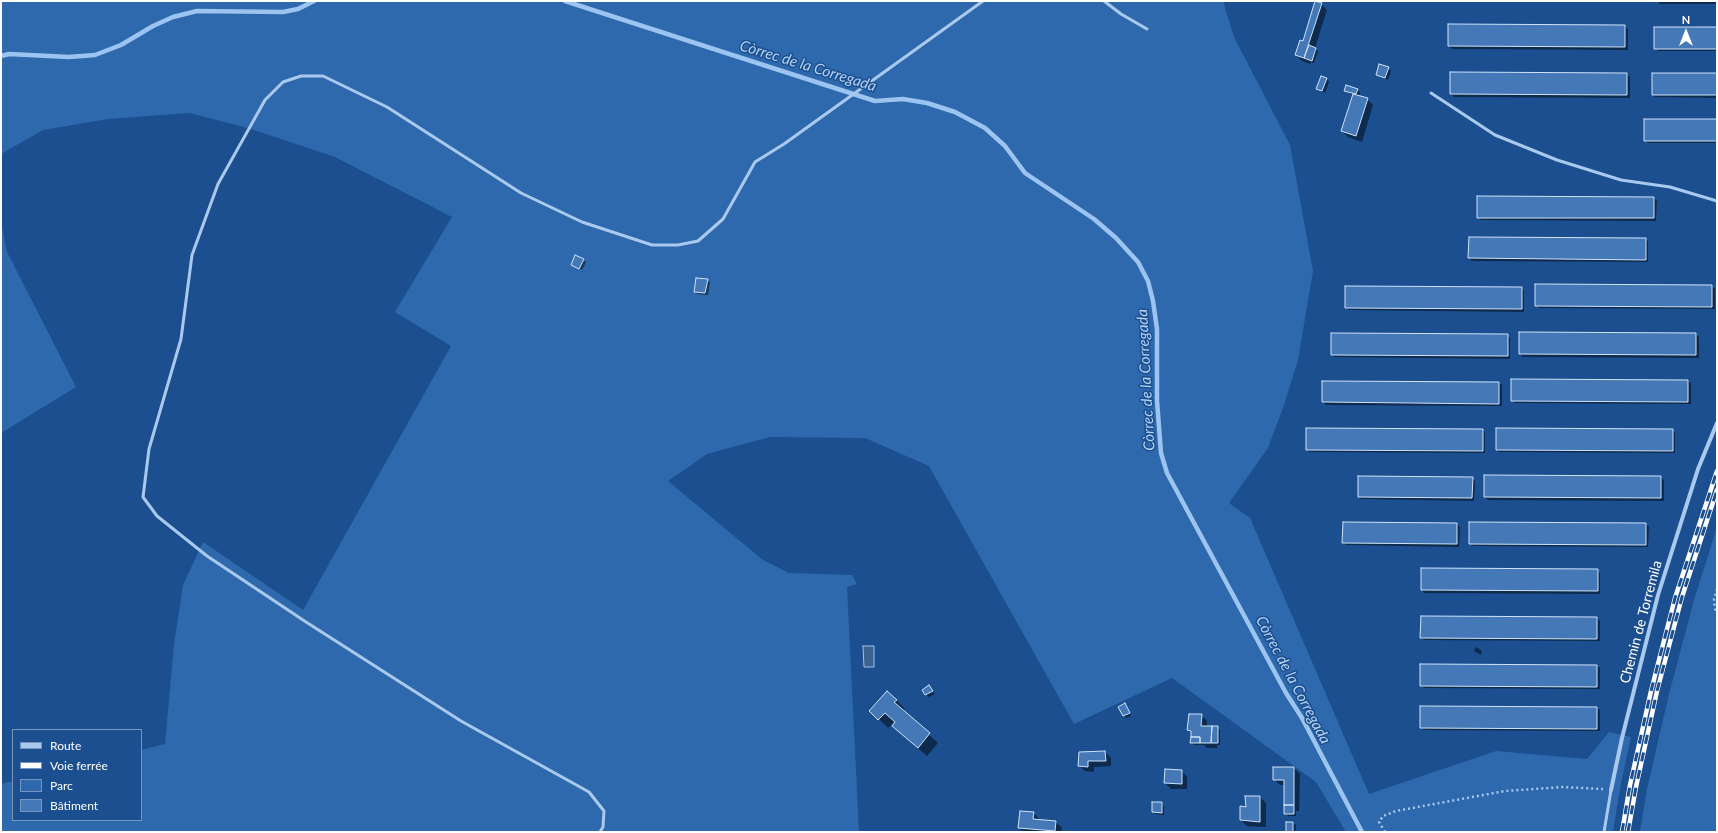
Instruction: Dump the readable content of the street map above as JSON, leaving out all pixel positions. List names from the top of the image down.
{
  "streets": {
    "street": ["Chemin de Torremila"]
  },
  "water": ["Còrrec de la Corregada"],
  "legend": [
    "Route",
    "Voie ferrée",
    "Parc",
    "Bâtiment"
  ],
  "north": "top"
}
